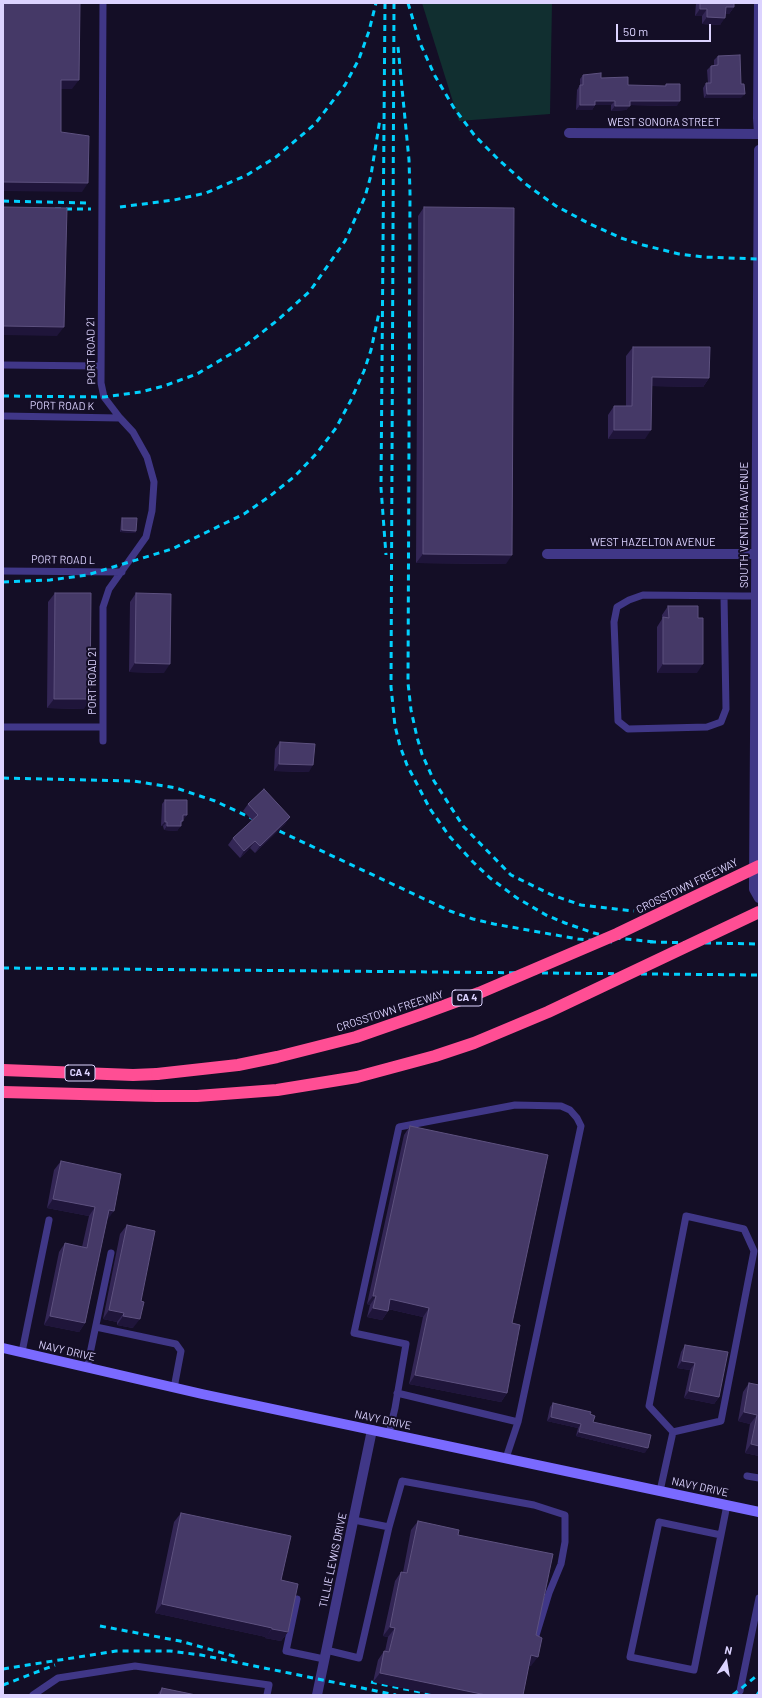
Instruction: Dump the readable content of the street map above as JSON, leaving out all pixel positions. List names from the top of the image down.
{
  "streets": {
    "highway": ["CROSSTOWN FREEWAY", "CA 4"],
    "street": [
      "WEST SONORA STREET",
      "SOUTH VENTURA AVENUE",
      "WEST HAZELTON AVENUE",
      "NAVY DRIVE",
      "TILLIE LEWIS DRIVE"
    ],
    "lane": ["PORT ROAD 21", "PORT ROAD K", "PORT ROAD L"]
  },
  "crossings": [
    ["PORT ROAD 21", "PORT ROAD K"],
    ["PORT ROAD 21", "PORT ROAD L"],
    ["SOUTH VENTURA AVENUE", "WEST HAZELTON AVENUE"],
    ["NAVY DRIVE", "TILLIE LEWIS DRIVE"]
  ],
  "scale_bar": "50 m",
  "north": "top"
}
